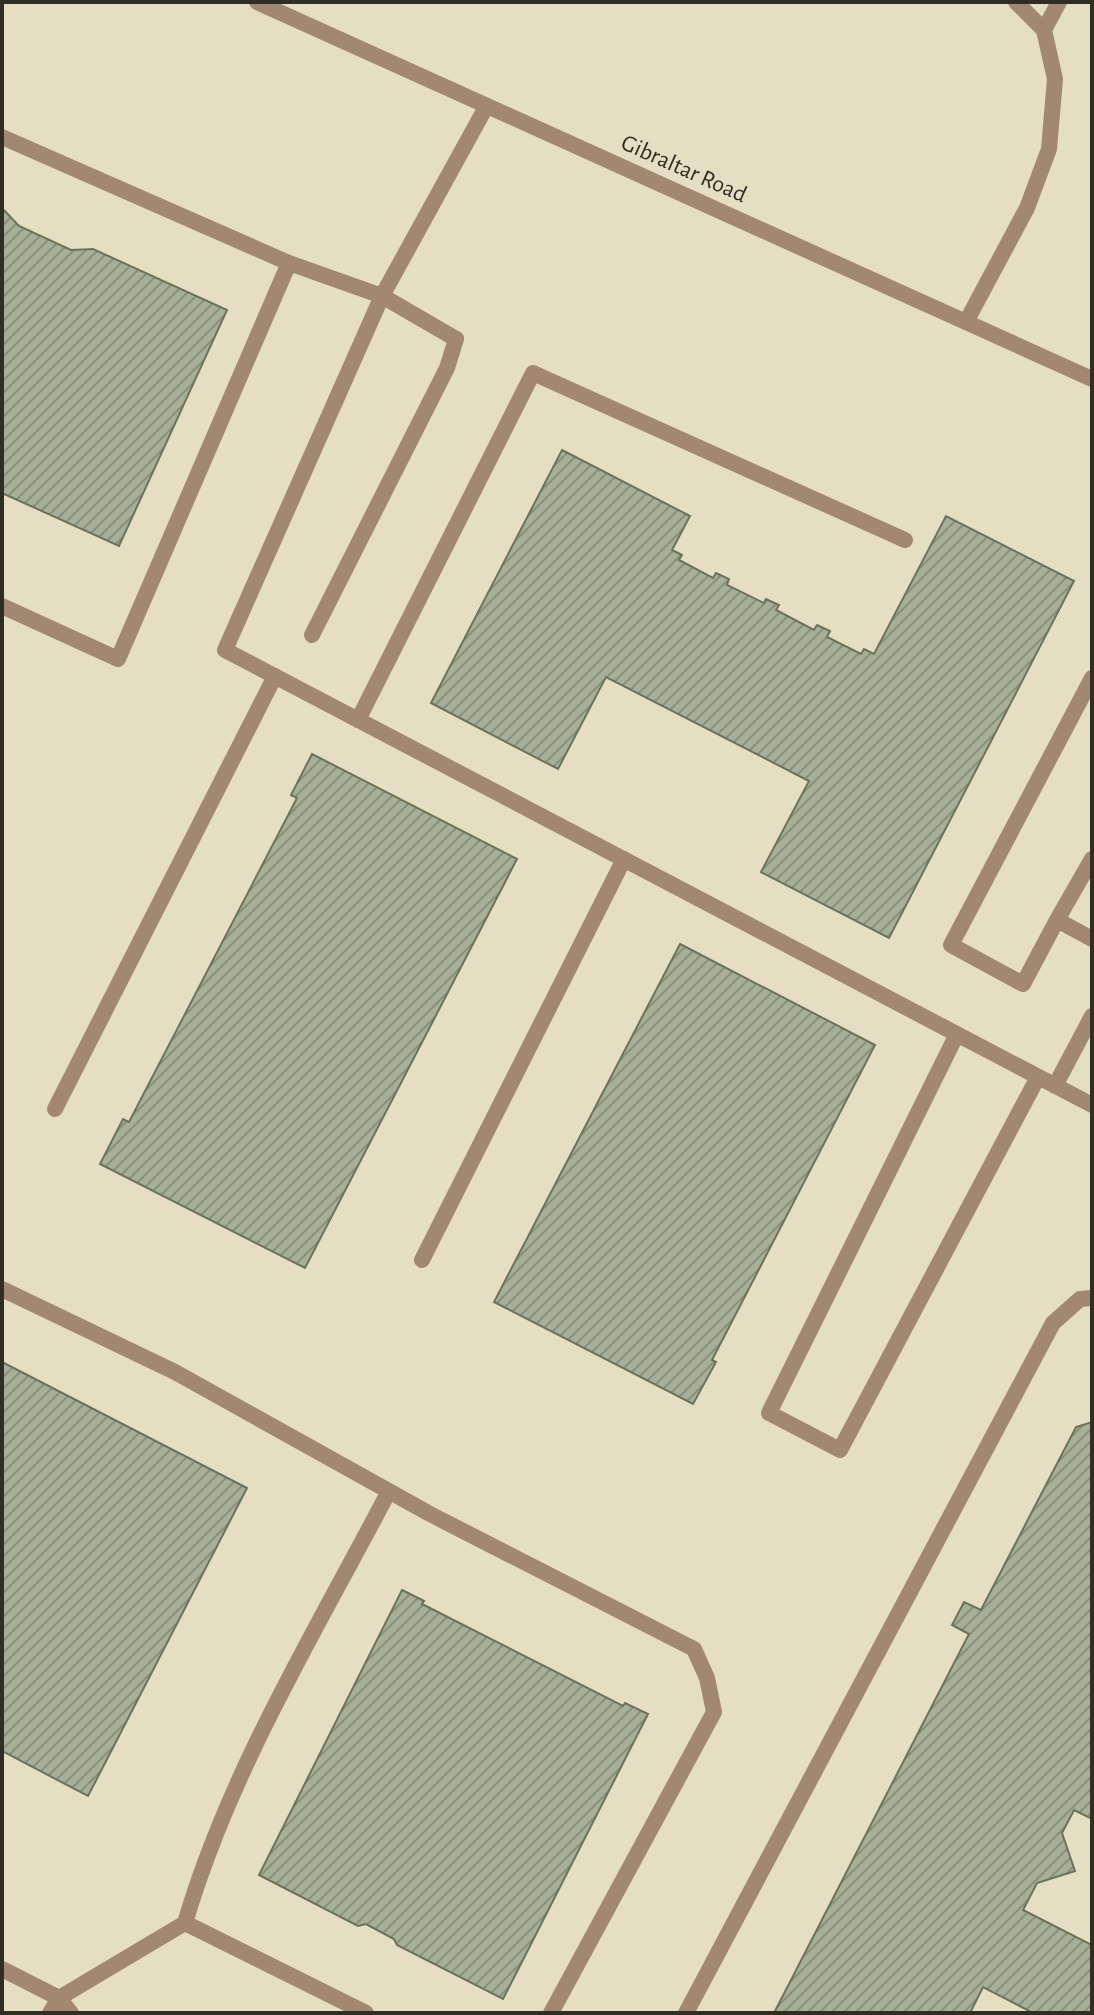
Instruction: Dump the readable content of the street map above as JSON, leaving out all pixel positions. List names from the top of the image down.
{
  "streets": {
    "street": ["Gibraltar Road"]
  }
}
